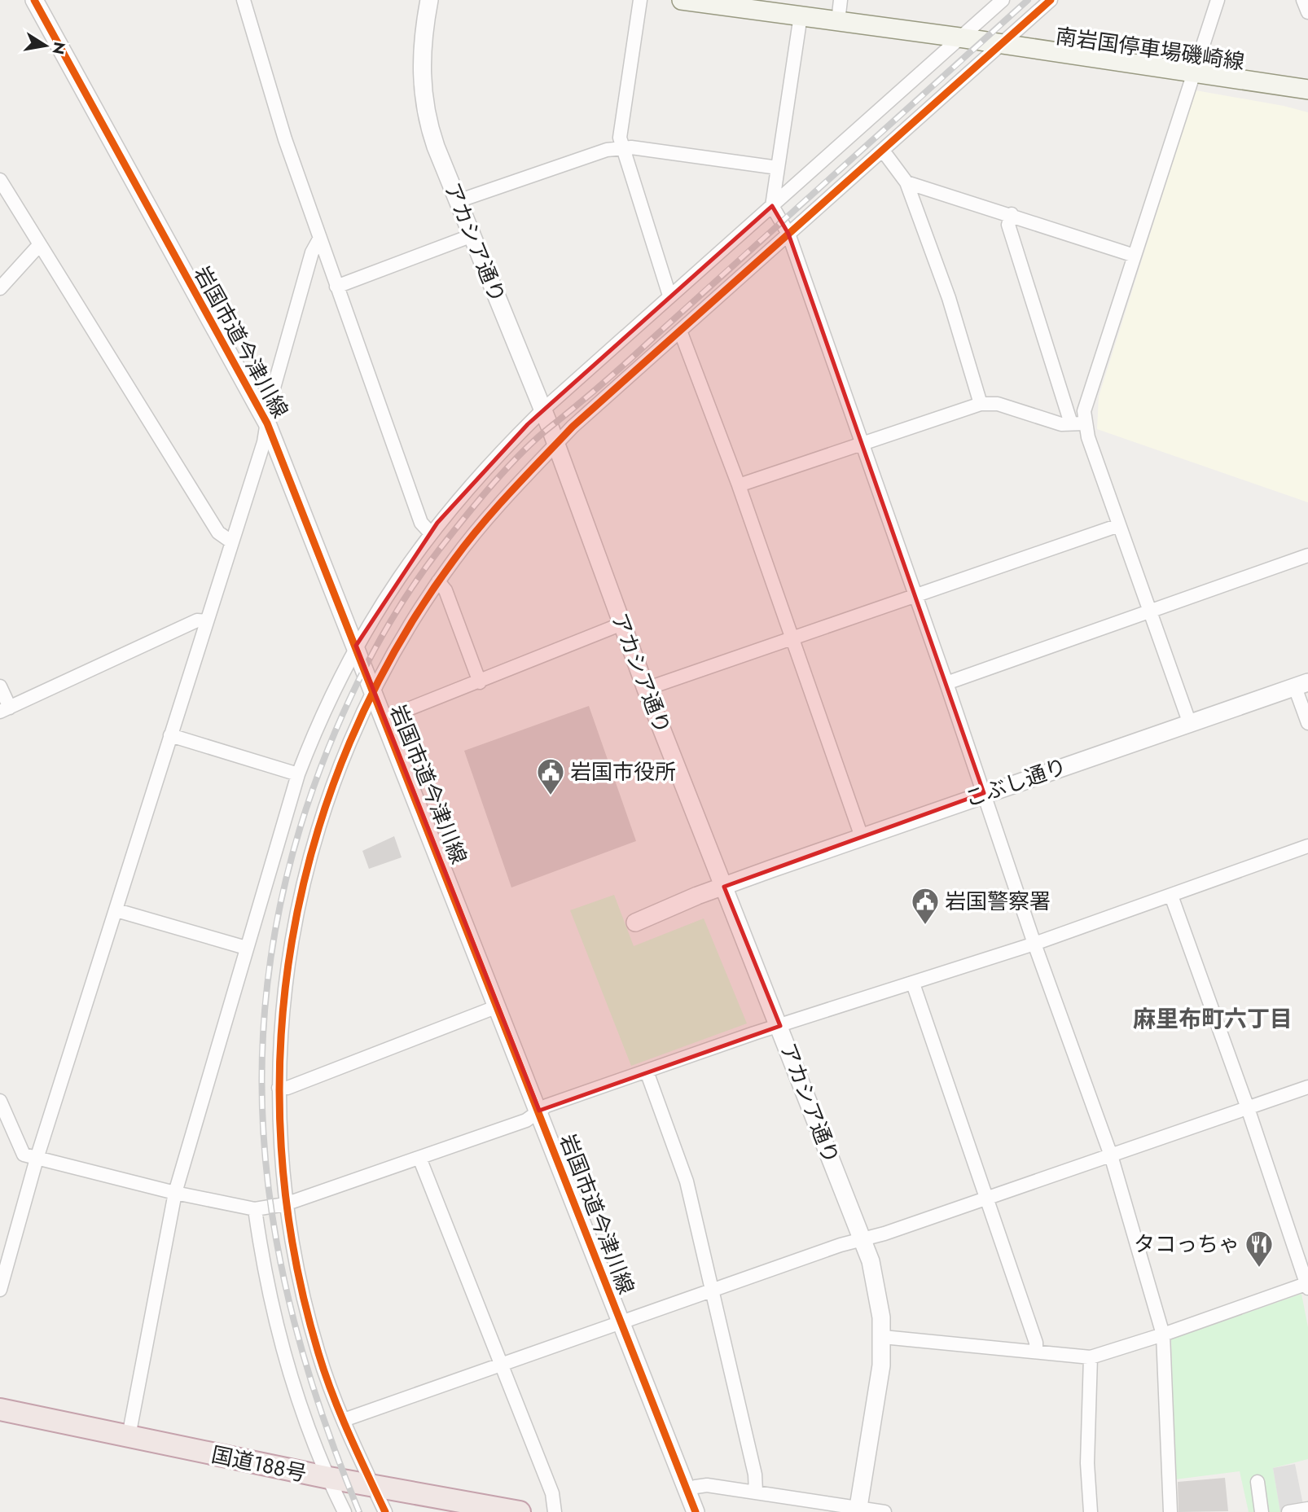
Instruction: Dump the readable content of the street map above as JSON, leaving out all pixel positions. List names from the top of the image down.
{
  "streets": {
    "highway": ["国道188号"],
    "main road": ["南岩国停車場磯崎線"],
    "street": ["アカシア通り", "岩国市道今津川線", "こぶし通り"]
  },
  "crossings": [
    ["アカシア通り", "こぶし通り"]
  ],
  "districts": ["麻里布町六丁目"],
  "places": {
    "public building": ["岩国市役所", "岩国警察署"],
    "restaurant": ["タコっちゃ"]
  },
  "north": "right"
}
